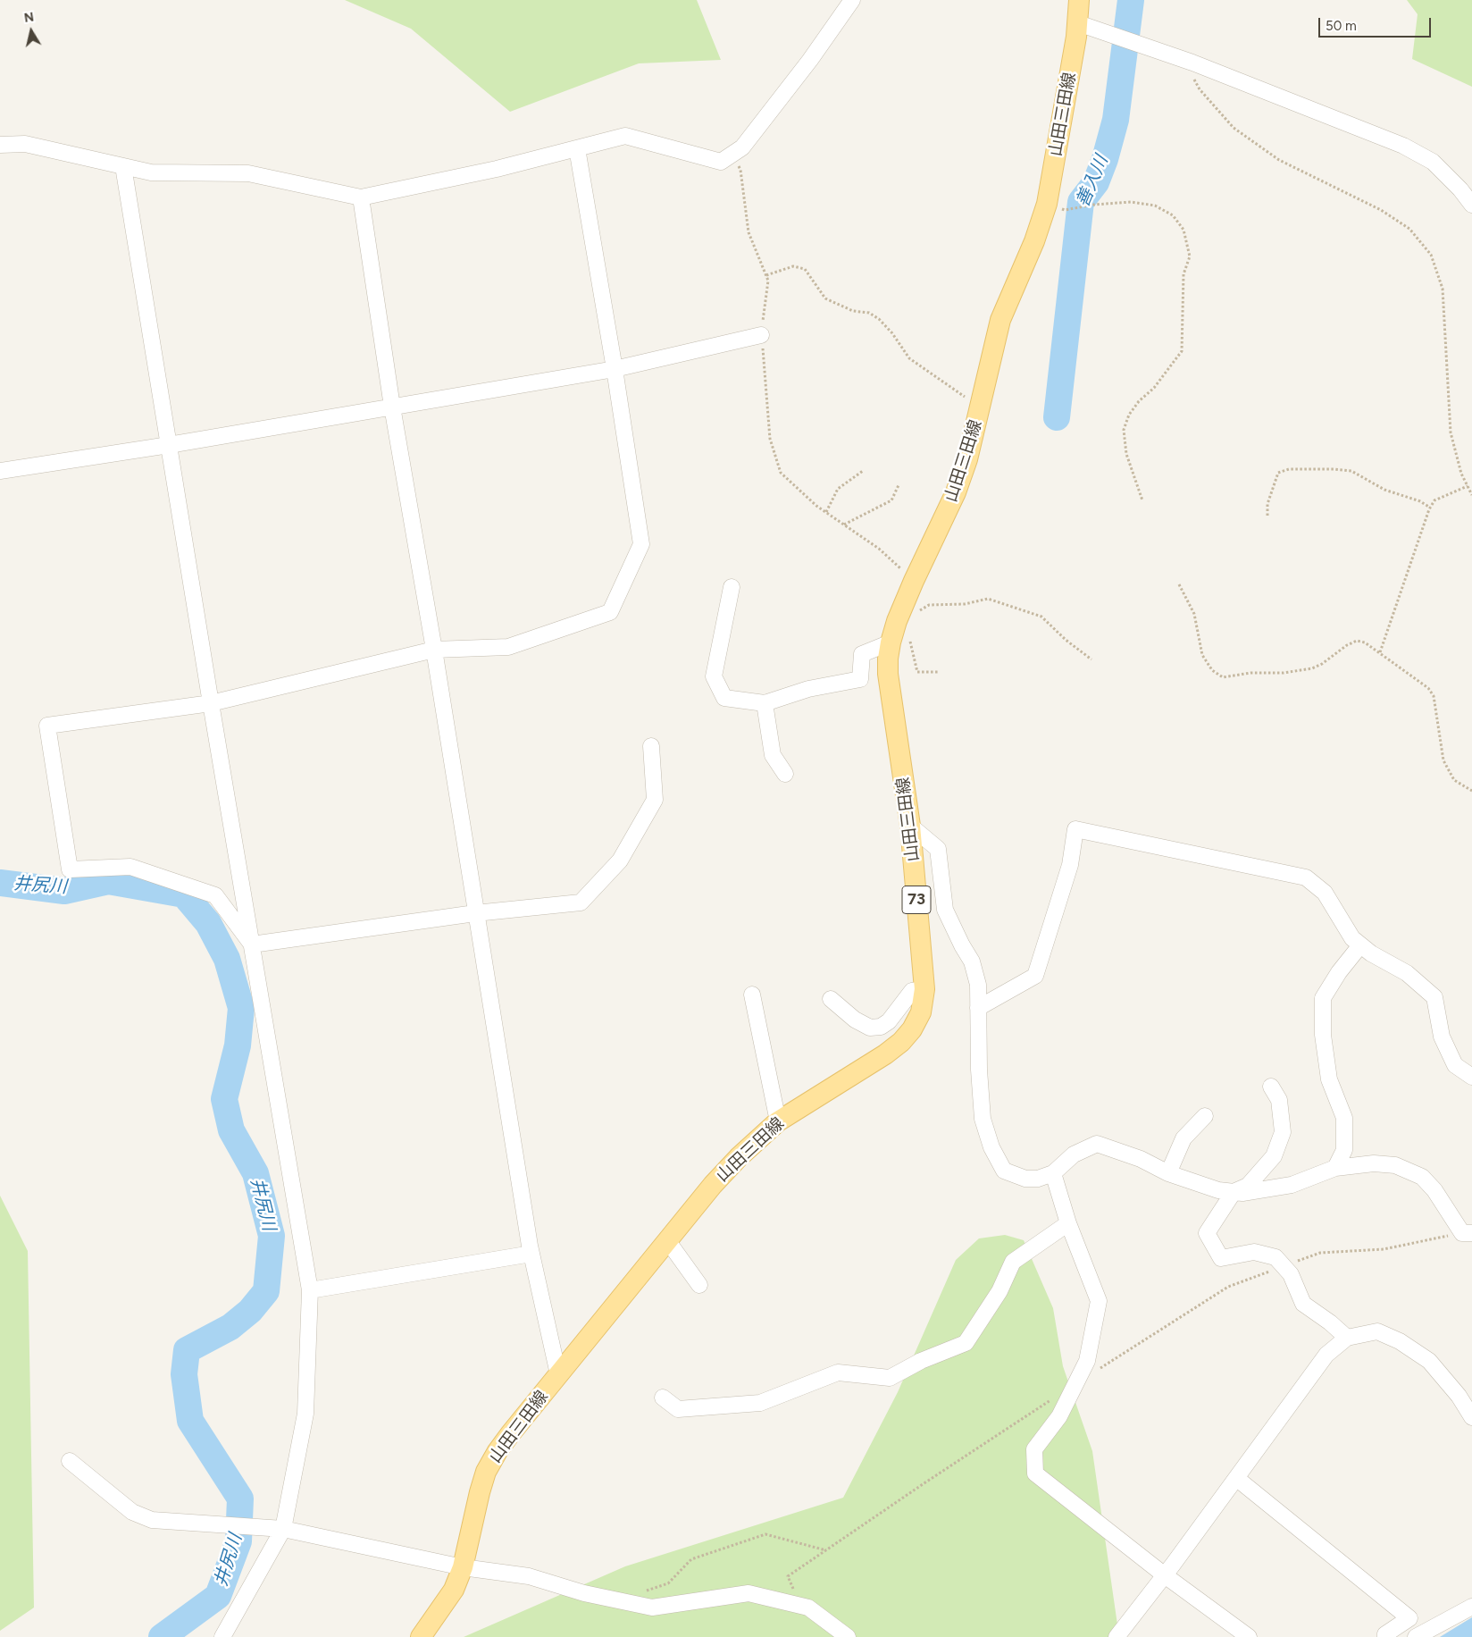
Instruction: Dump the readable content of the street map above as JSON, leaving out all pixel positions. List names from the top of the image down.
{
  "streets": {
    "main road": ["山田三田線", "73"]
  },
  "water": ["善入川", "井尻川"],
  "scale_bar": "50 m",
  "north": "top"
}
